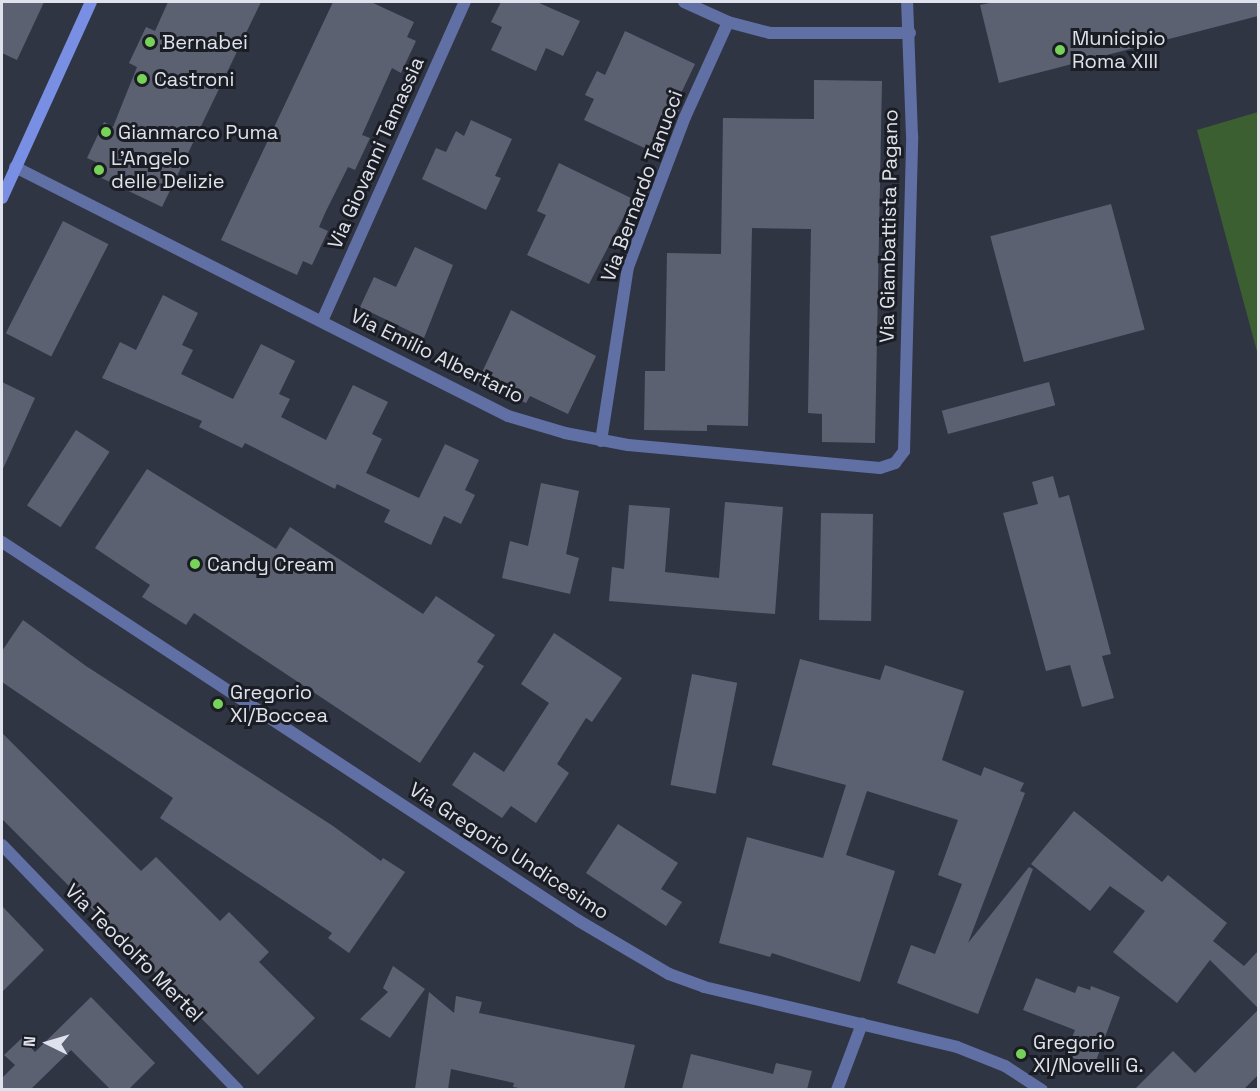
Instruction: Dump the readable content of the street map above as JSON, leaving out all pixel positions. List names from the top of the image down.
{
  "streets": {
    "street": [
      "Via Giovanni Tamassia",
      "Via Bernardo Tanucci",
      "Via Giambattista Pagano",
      "Via Emilio Albertario",
      "Via Gregorio Undicesimo",
      "Via Teodolfo Mertel"
    ]
  },
  "crossings": [
    ["Via Giovanni Tamassia", "Via Emilio Albertario"],
    ["Via Bernardo Tanucci", "Via Emilio Albertario"],
    ["Via Giambattista Pagano", "Via Emilio Albertario"]
  ],
  "places": [
    "Bernabei",
    "Municipio Roma XIII",
    "Castroni",
    "Gianmarco Puma",
    "L'Angelo delle Delizie",
    "Candy Cream",
    "Gregorio XI/Boccea",
    "Gregorio XI/Novelli G."
  ],
  "north": "left"
}
